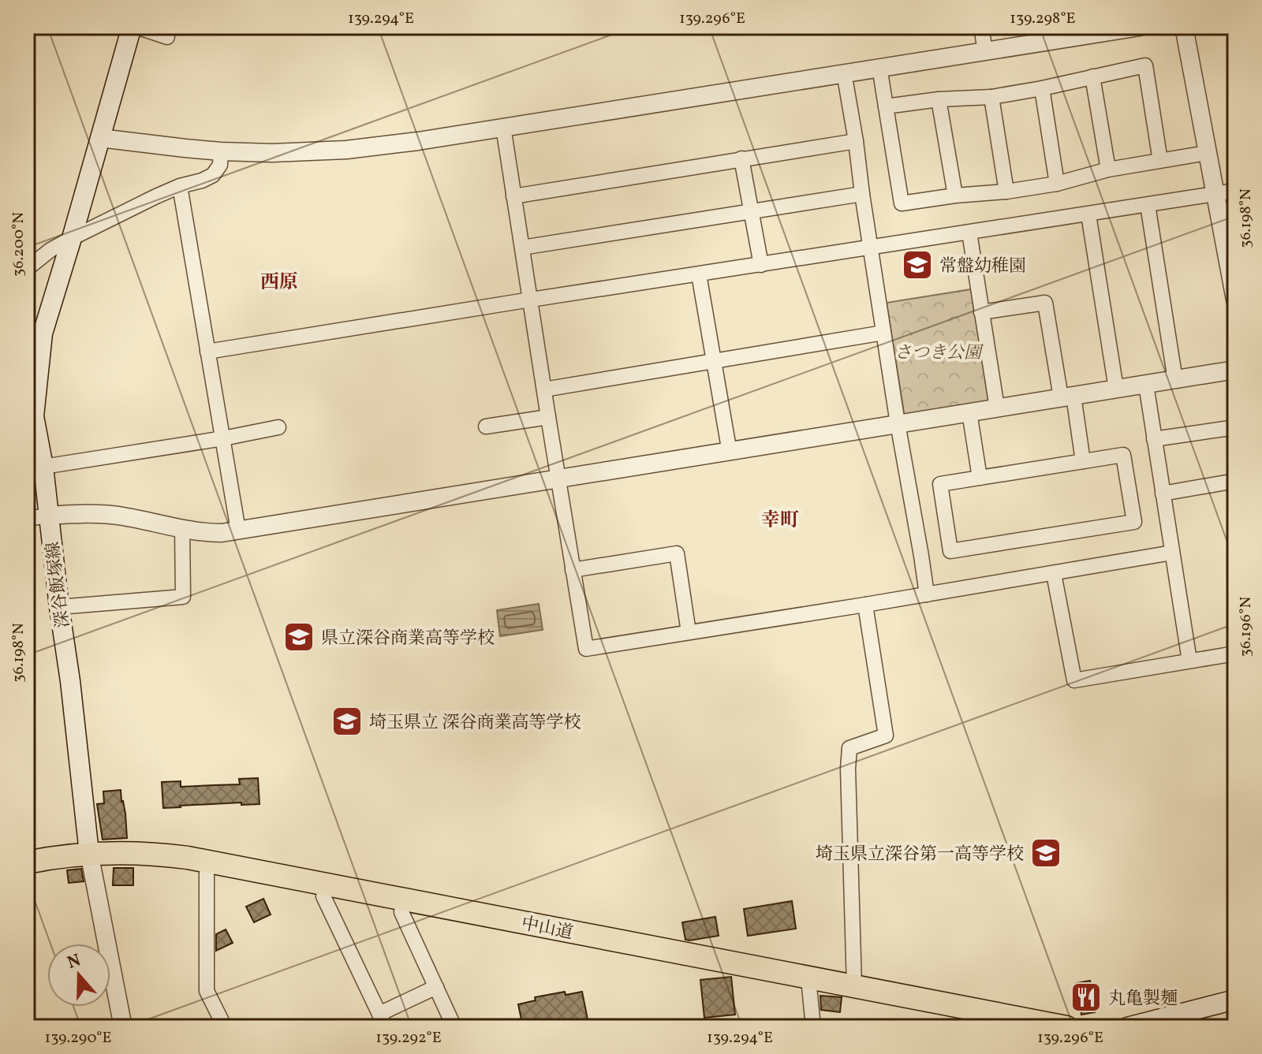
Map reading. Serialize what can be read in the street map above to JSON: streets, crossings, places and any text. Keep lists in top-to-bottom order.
{
  "streets": {
    "highway": ["中山道"],
    "main road": ["深谷飯塚線"]
  },
  "crossings": [
    ["深谷飯塚線", "中山道"]
  ],
  "districts": ["西原", "幸町"],
  "parks": ["さつき公園"],
  "places": {
    "school or university": [
      "常盤幼稚園",
      "県立深谷商業高等学校",
      "埼玉県立 深谷商業高等学校",
      "埼玉県立深谷第一高等学校"
    ],
    "restaurant": ["丸亀製麺"]
  },
  "north": "top",
  "coordinates": [
    "139.294°E",
    "139.296°E",
    "139.298°E",
    "36.198°N",
    "36.200°N",
    "36.196°N",
    "139.290°E",
    "139.292°E"
  ]
}
